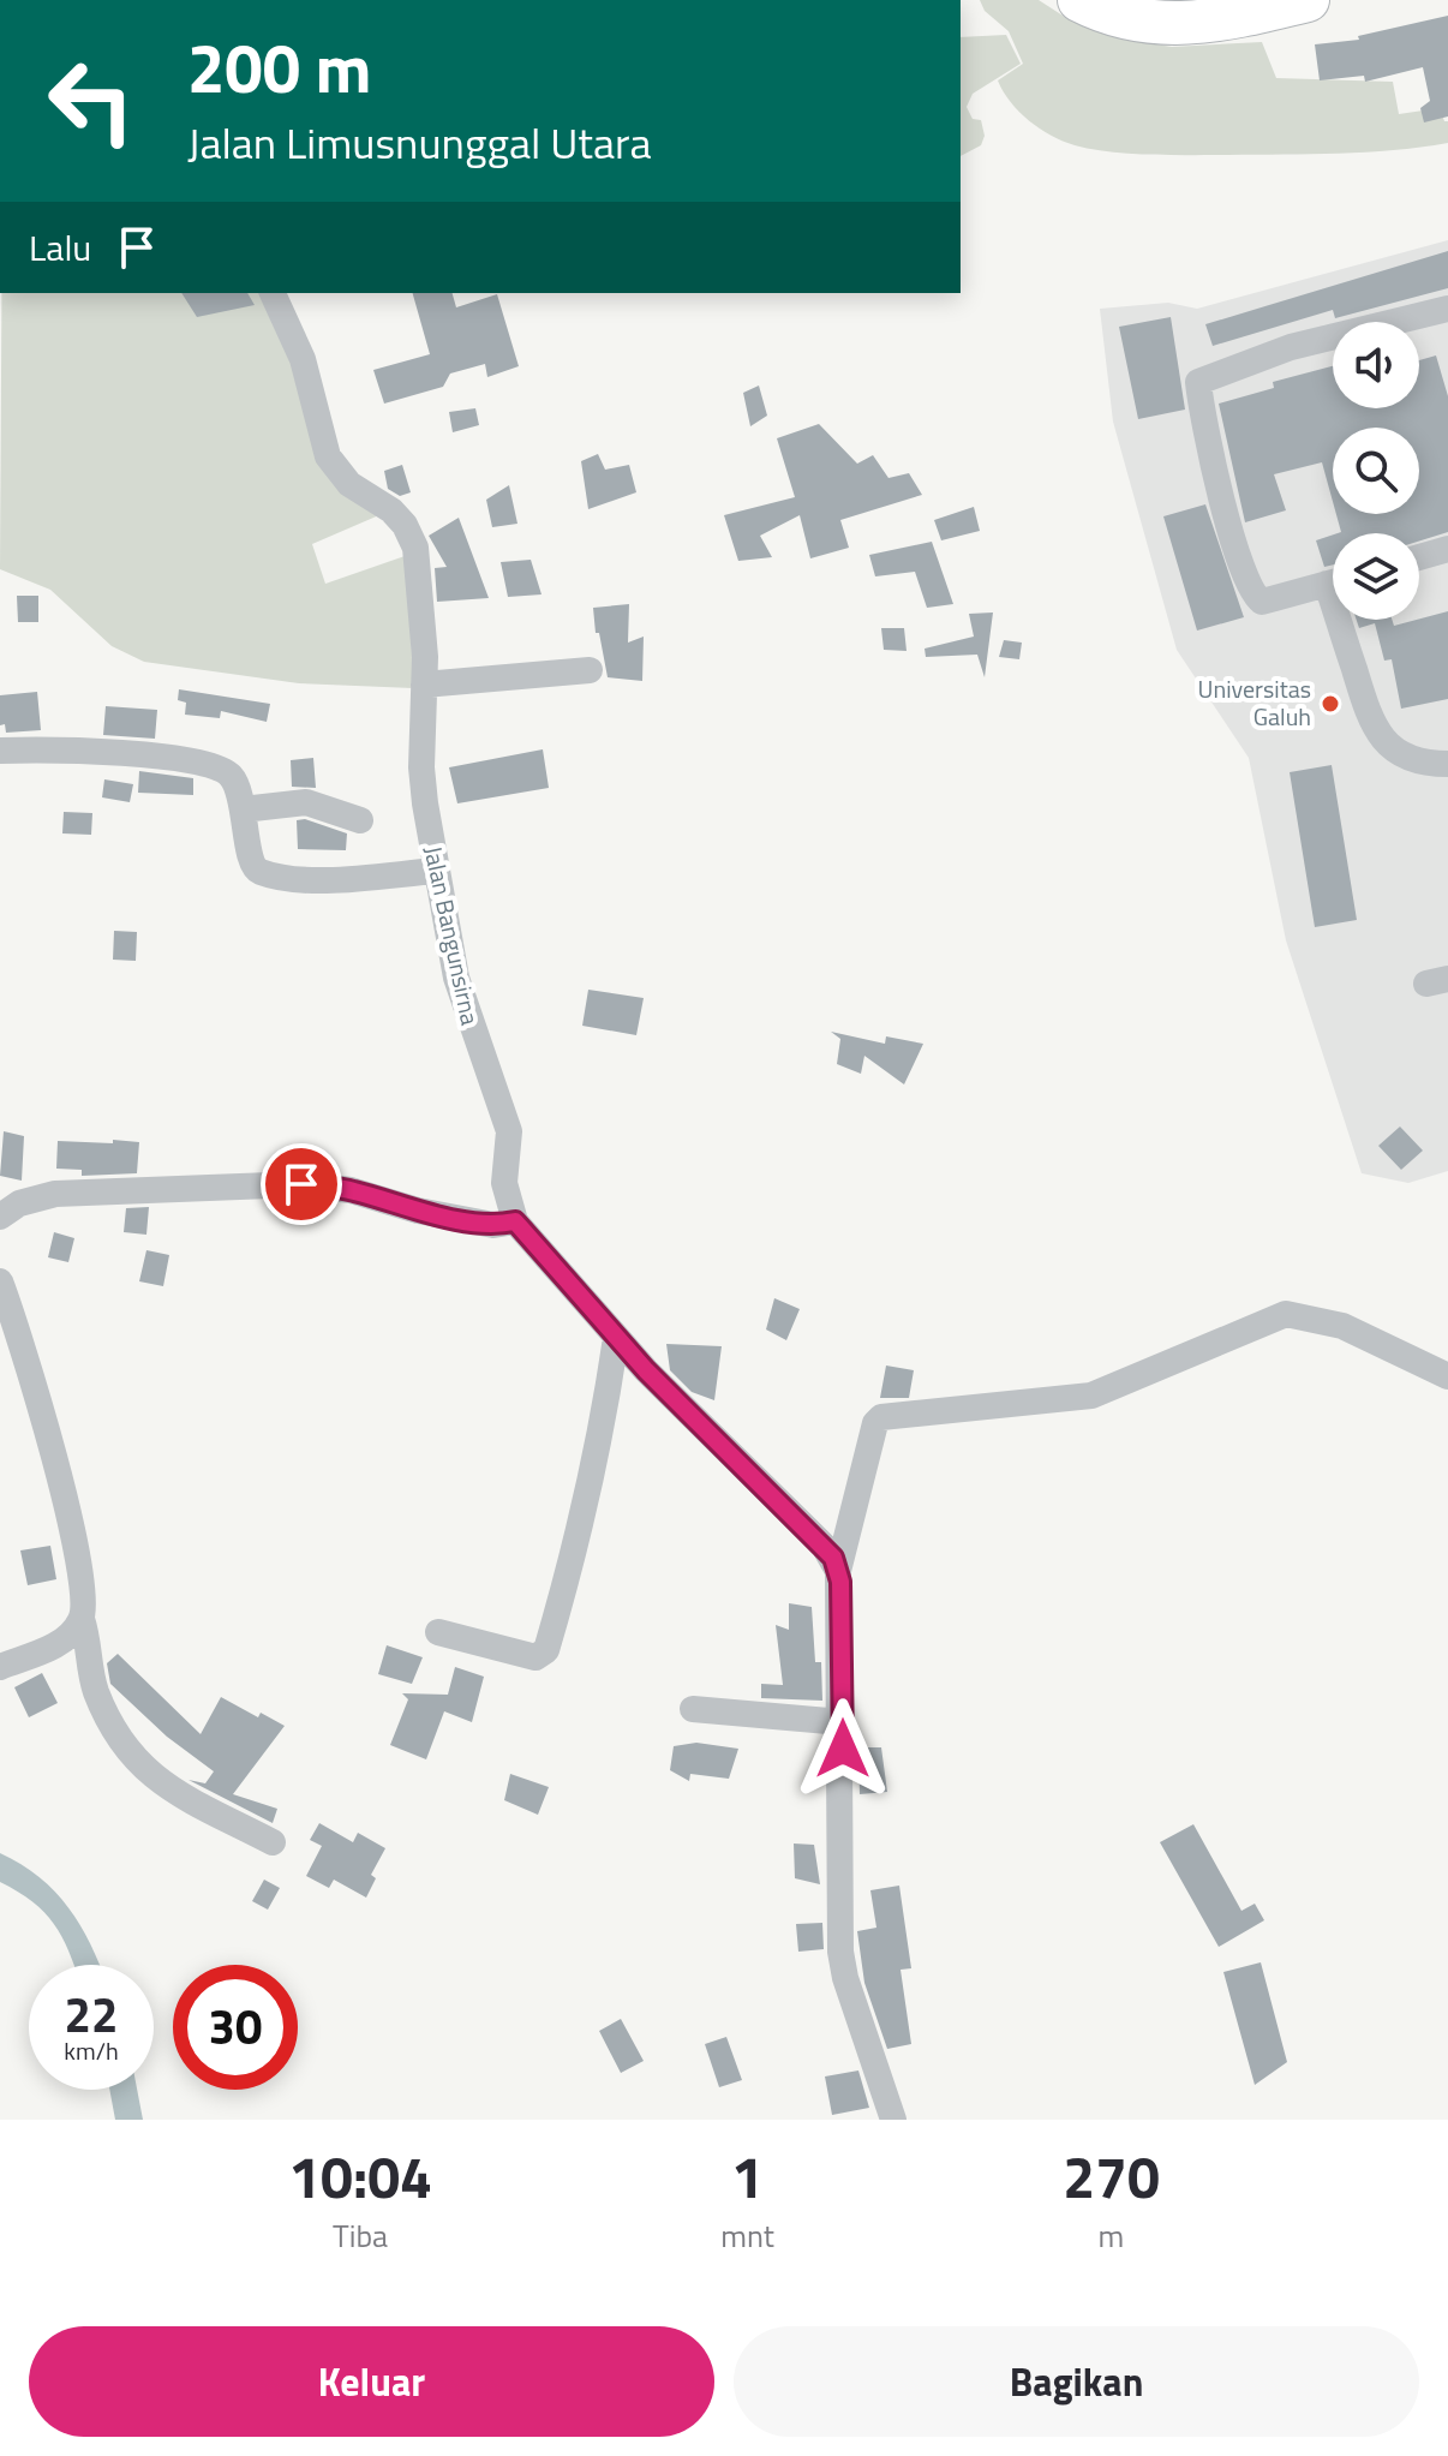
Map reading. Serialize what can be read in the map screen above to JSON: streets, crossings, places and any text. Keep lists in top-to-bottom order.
{
  "streets": {
    "street": ["Jalan Bangunsirna"]
  },
  "places": ["Universitas Galuh"],
  "page": {
    "turn": ["200 m", "Jalan Limusnunggal Utara"],
    "then": "Lalu",
    "speed": "22 km/h",
    "limit": "30",
    "eta": [
      "10:04",
      "Tiba",
      "1",
      "mnt",
      "270",
      "m"
    ],
    "buttons": ["Keluar", "Bagikan"]
  }
}
